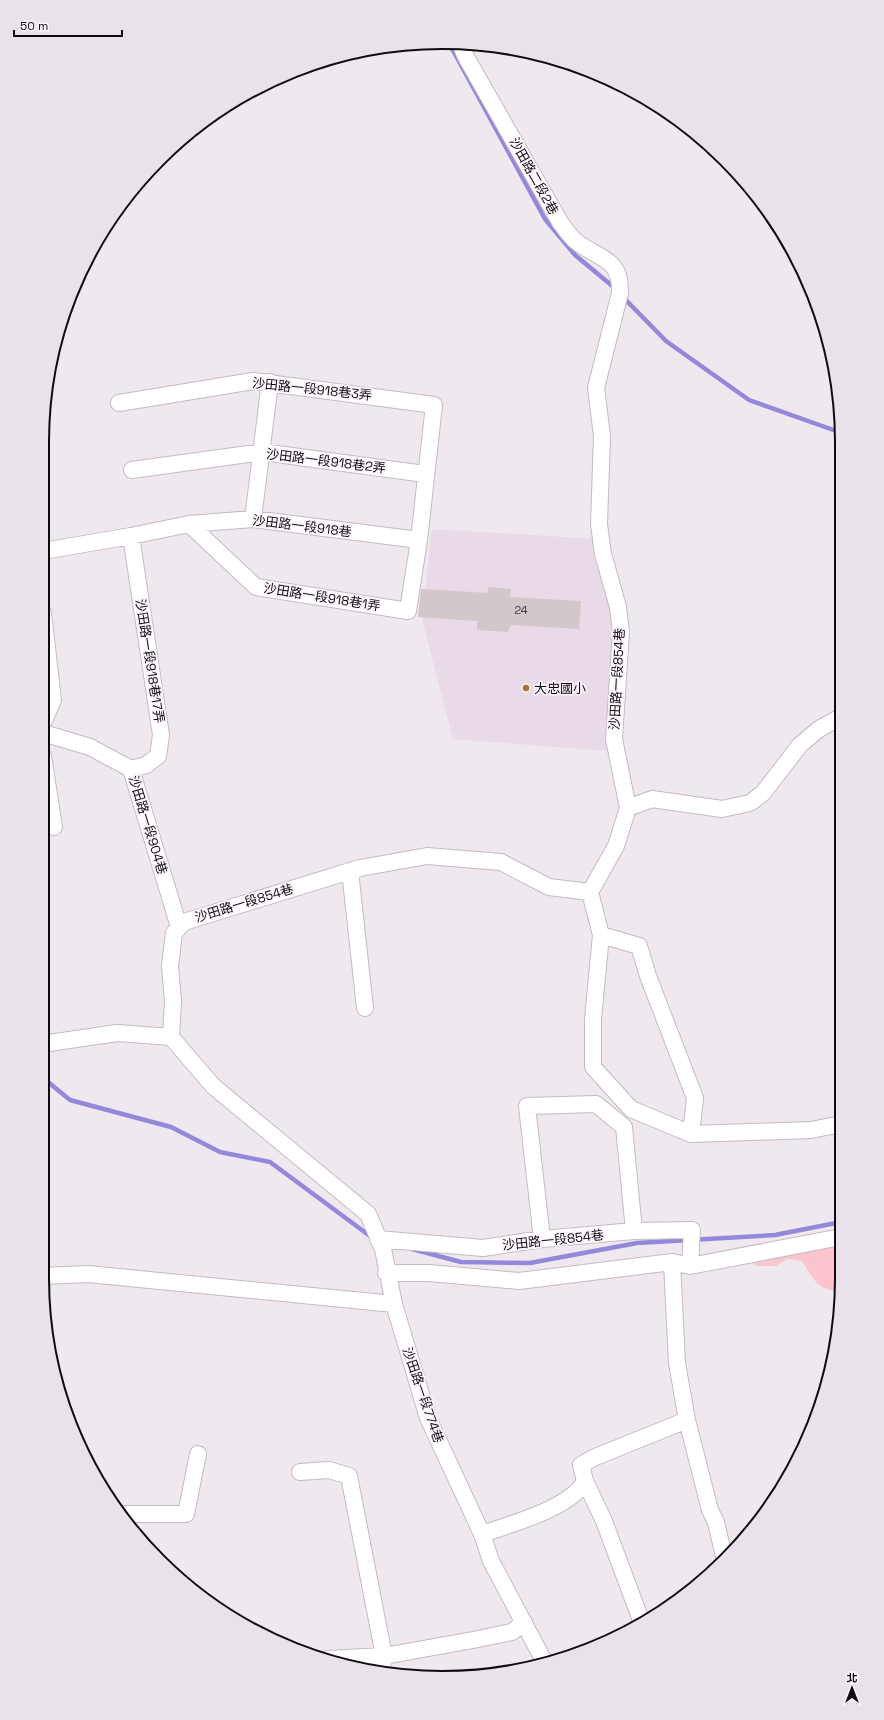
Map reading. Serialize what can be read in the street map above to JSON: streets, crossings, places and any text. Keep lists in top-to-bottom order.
{
  "streets": {
    "street": [
      "沙田路二段2巷",
      "沙田路一段918巷3弄",
      "沙田路一段918巷2弄",
      "沙田路一段918巷",
      "沙田路一段918巷1弄",
      "沙田路一段918巷17弄",
      "沙田路一段854巷",
      "沙田路一段904巷",
      "沙田路一段774巷"
    ]
  },
  "crossings": [
    ["沙田路二段2巷", "沙田路一段854巷"],
    ["沙田路一段918巷3弄", "沙田路一段918巷2弄"],
    ["沙田路一段918巷", "沙田路一段918巷1弄"],
    ["沙田路一段918巷", "沙田路一段918巷17弄"],
    ["沙田路一段918巷17弄", "沙田路一段904巷"],
    ["沙田路一段854巷", "沙田路一段904巷"]
  ],
  "places": ["大忠國小"],
  "house_numbers": ["24"],
  "scale_bar": "50 m",
  "north": "top"
}
